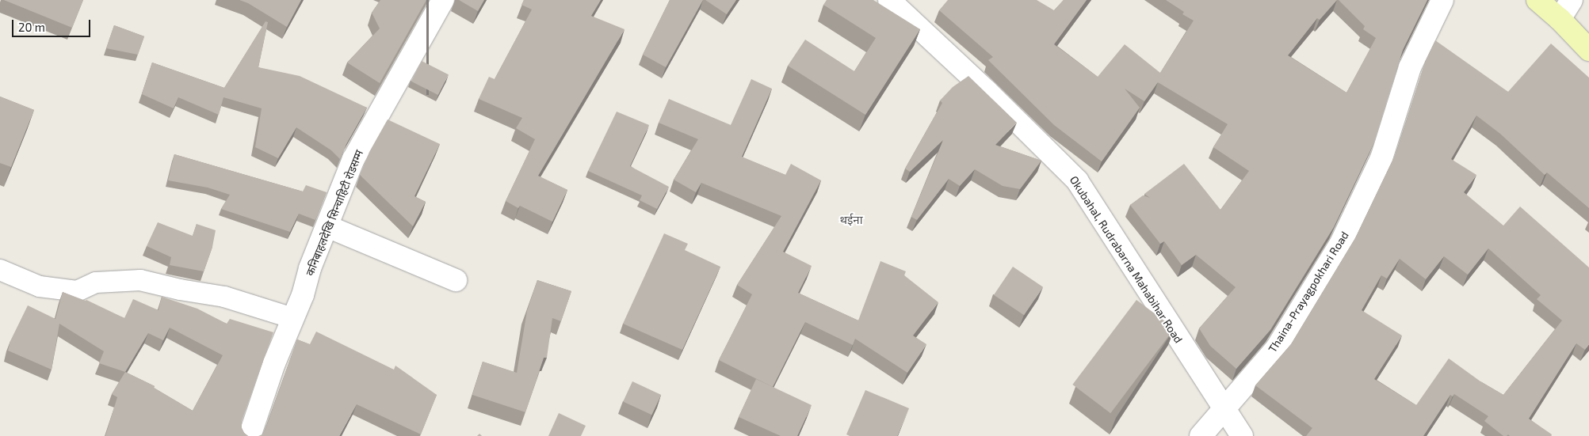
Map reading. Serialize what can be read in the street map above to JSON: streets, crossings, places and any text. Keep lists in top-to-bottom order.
{
  "streets": {
    "street": ["कनिबाहलदेखि सिन्चाहिटी रोडसम्म", "Okubahal, Rudrabarna Mahabihar Road", "Thaina-Prayagpokhari Road"]
  },
  "crossings": [
    ["Okubahal, Rudrabarna Mahabihar Road", "Thaina-Prayagpokhari Road"]
  ],
  "districts": ["थईना"],
  "scale_bar": "20 m"
}
